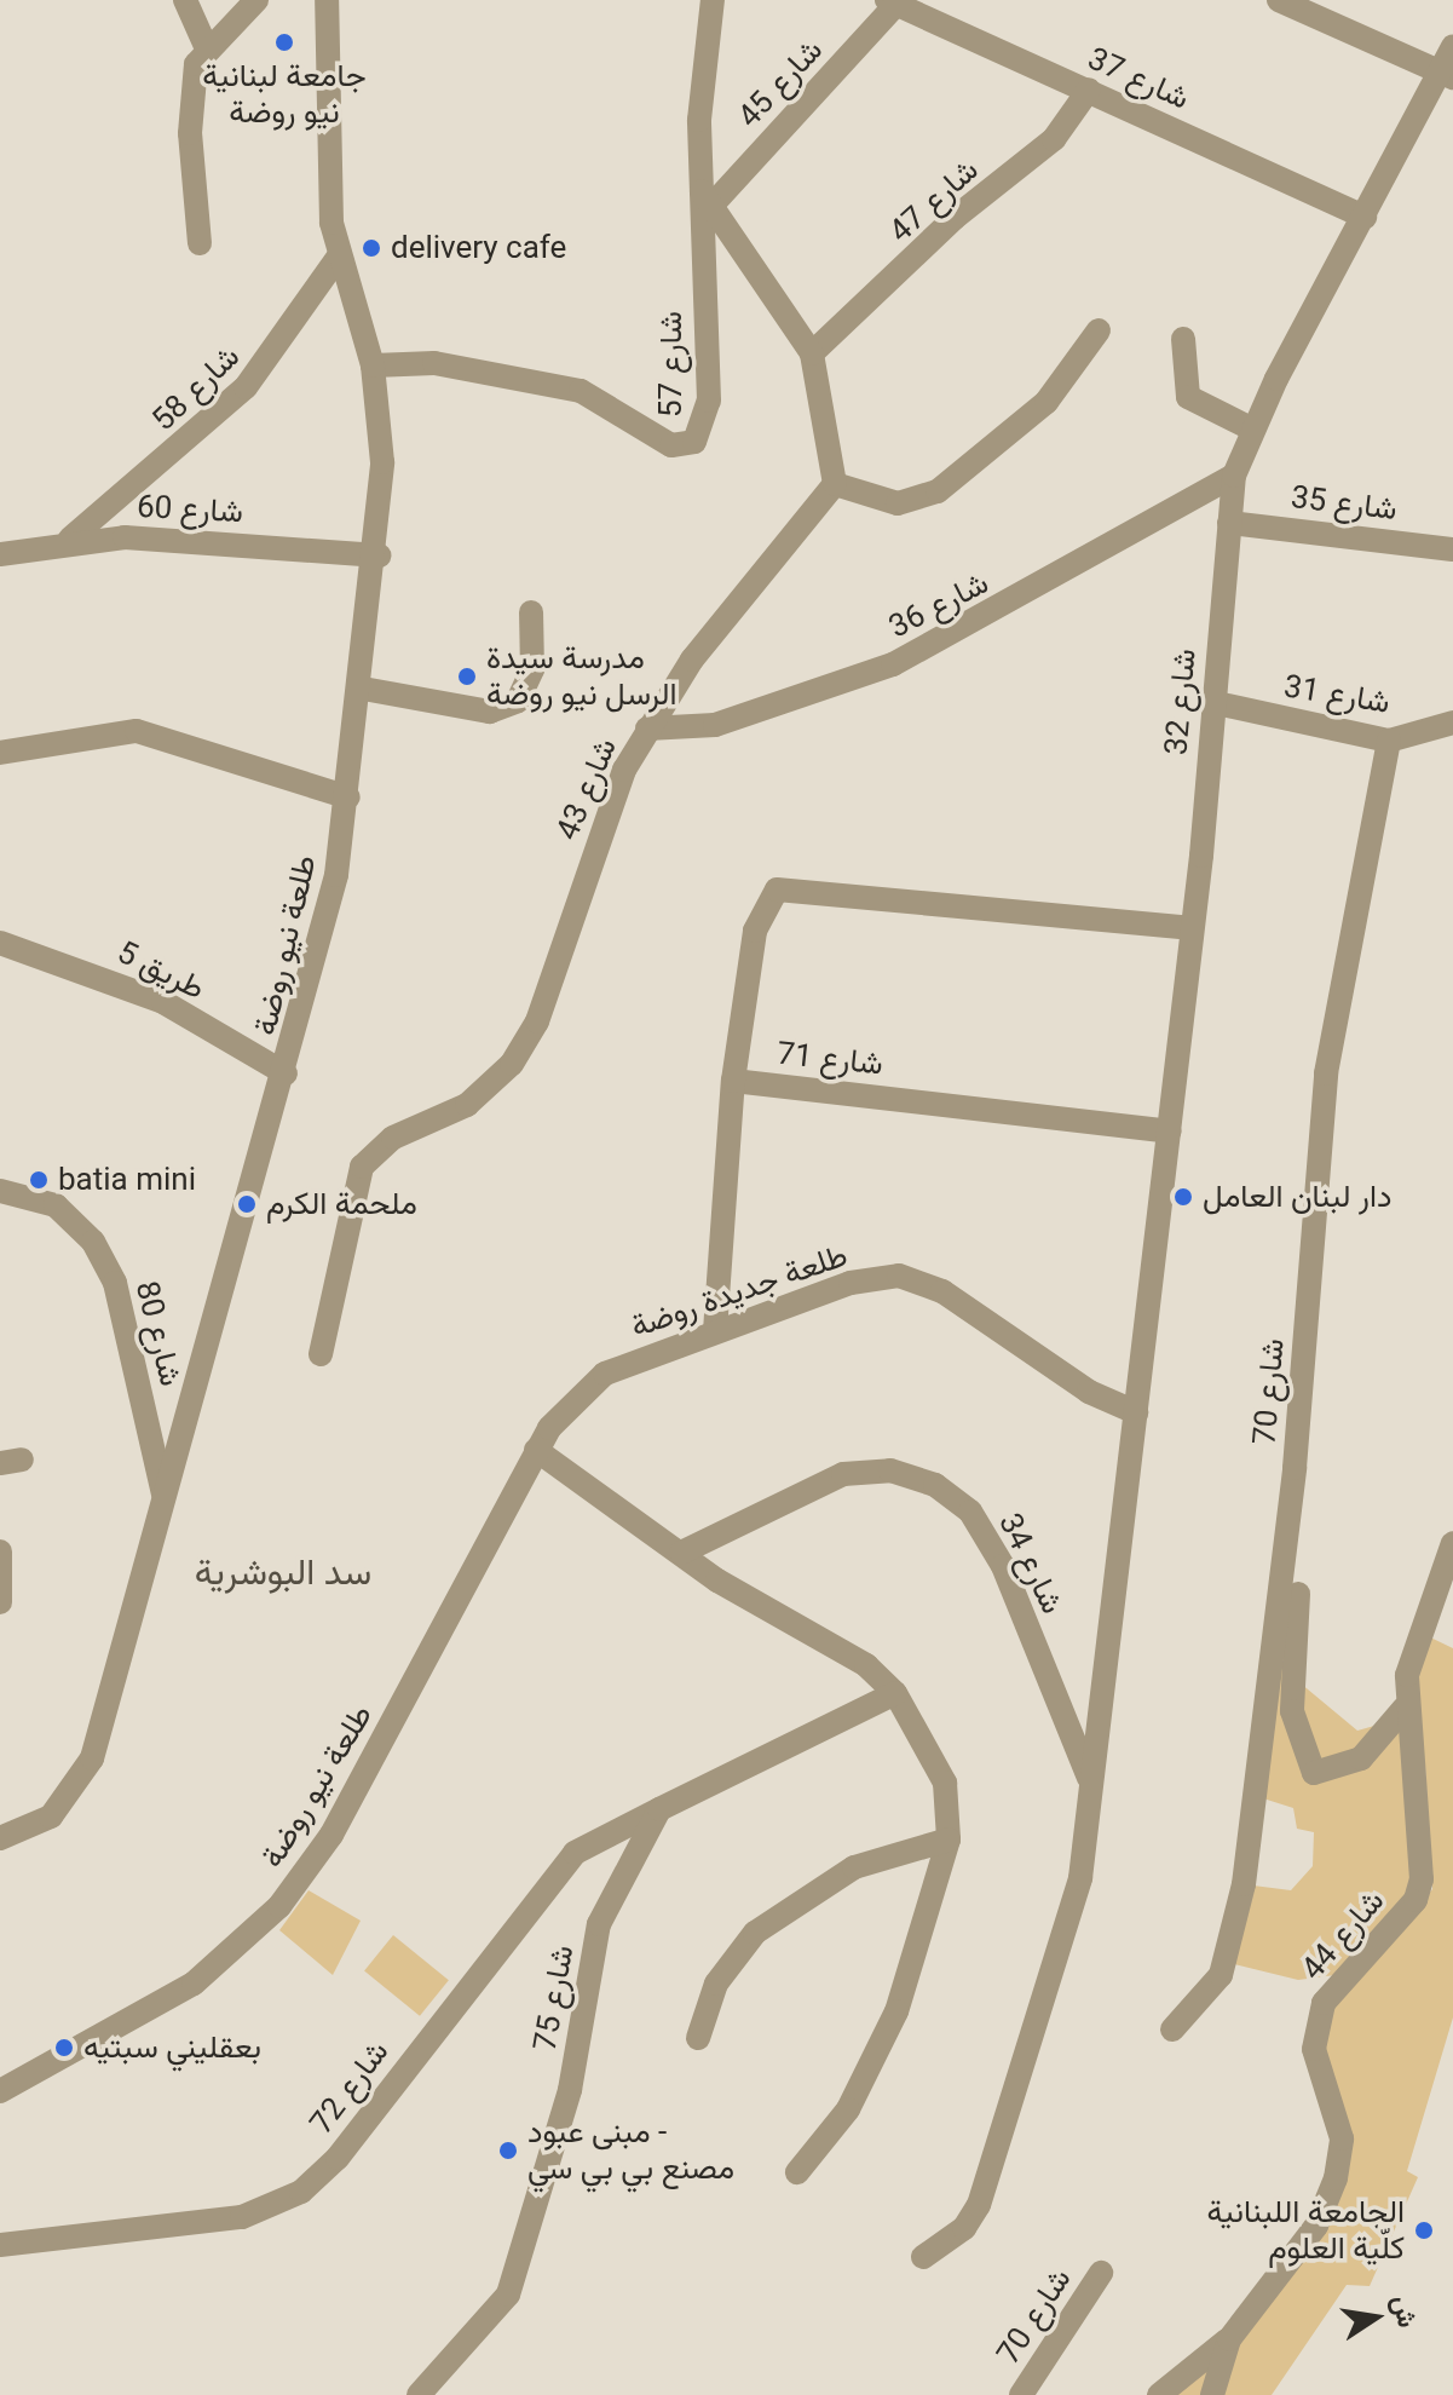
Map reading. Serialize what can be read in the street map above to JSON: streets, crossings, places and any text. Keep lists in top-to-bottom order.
{
  "streets": {
    "street": [
      "شارع 37",
      "شارع 45",
      "شارع 47",
      "شارع 57",
      "شارع 58",
      "شارع 35",
      "شارع 60",
      "شارع 36",
      "شارع 31",
      "شارع 32",
      "شارع 43",
      "طلعة نيو روضة",
      "طريق 5",
      "شارع 71",
      "طلعة جديدة روضة",
      "شارع 80",
      "شارع 70",
      "شارع 34",
      "شارع 44",
      "شارع 75",
      "شارع 72"
    ]
  },
  "crossings": [
    ["شارع 37", "شارع 45"],
    ["شارع 37", "شارع 47"],
    ["شارع 37", "شارع 32"],
    ["شارع 45", "شارع 57"],
    ["شارع 57", "طلعة نيو روضة"],
    ["شارع 58", "شارع 60"],
    ["شارع 58", "طلعة نيو روضة"],
    ["شارع 35", "شارع 32"],
    ["شارع 60", "طلعة نيو روضة"],
    ["شارع 36", "شارع 32"],
    ["شارع 36", "شارع 43"],
    ["شارع 31", "شارع 32"],
    ["شارع 31", "شارع 70"],
    ["شارع 32", "شارع 71"],
    ["شارع 32", "طلعة جديدة روضة"],
    ["شارع 32", "شارع 34"],
    ["طلعة نيو روضة", "طريق 5"],
    ["طلعة نيو روضة", "طلعة جديدة روضة"],
    ["طلعة نيو روضة", "شارع 80"],
    ["شارع 71", "طلعة جديدة روضة"],
    ["طلعة جديدة روضة", "شارع 34"],
    ["شارع 75", "شارع 72"]
  ],
  "districts": ["سد البوشرية"],
  "places": [
    "جامعة لبنانية نيو روضة",
    "delivery cafe",
    "مدرسة سيدة الرسل نيو روضة",
    "batia mini",
    "دار لبنان العامل",
    "ملحمة الكرم",
    "بعقليني سبتيه",
    "مبنى عبود - مصنع بي بي سي",
    "الجامعة اللبنانية كلّية العلوم"
  ],
  "north": "right"
}
